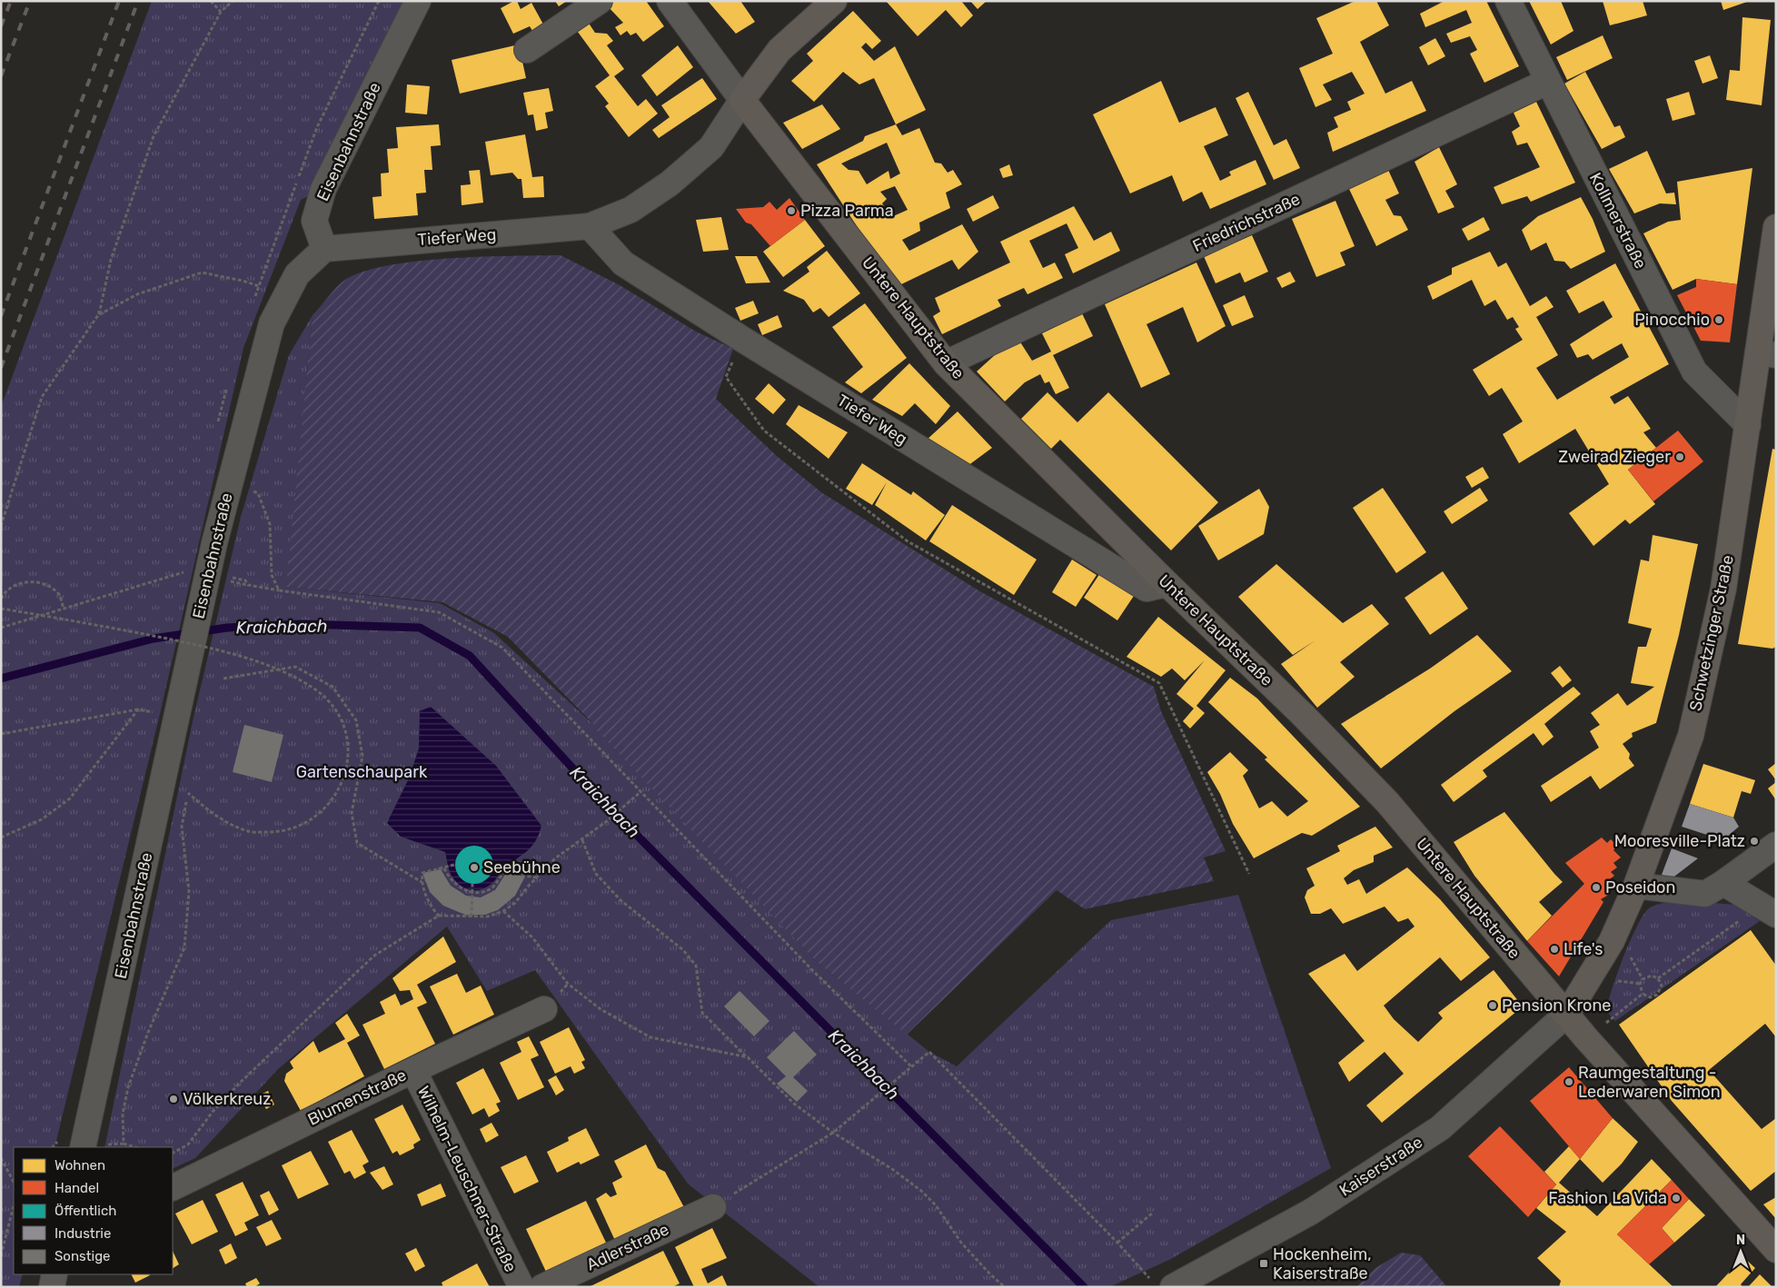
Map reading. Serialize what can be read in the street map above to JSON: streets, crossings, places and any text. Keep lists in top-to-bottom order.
{
  "streets": {
    "main road": ["Untere Hauptstraße", "Schwetzinger Straße"],
    "street": [
      "Eisenbahnstraße",
      "Kollmerstraße",
      "Friedrichstraße",
      "Tiefer Weg",
      "Blumenstraße",
      "Kaiserstraße",
      "Wilhelm-Leuschner-Straße",
      "Adlerstraße"
    ]
  },
  "crossings": [
    ["Eisenbahnstraße", "Tiefer Weg"],
    ["Kollmerstraße", "Friedrichstraße"],
    ["Kollmerstraße", "Schwetzinger Straße"],
    ["Friedrichstraße", "Untere Hauptstraße"],
    ["Tiefer Weg", "Untere Hauptstraße"],
    ["Untere Hauptstraße", "Schwetzinger Straße"],
    ["Untere Hauptstraße", "Kaiserstraße"],
    ["Schwetzinger Straße", "Kaiserstraße"],
    ["Blumenstraße", "Wilhelm-Leuschner-Straße"]
  ],
  "water": ["Kraichbach"],
  "parks": ["Gartenschaupark"],
  "places": {
    "other": [
      "Pizza Parma",
      "Pinocchio",
      "Zweirad Zieger",
      "Mooresville-Platz",
      "Seebühne",
      "Poseidon",
      "Life's",
      "Pension Krone",
      "Raumgestaltung - Lederwaren Simon",
      "Völkerkreuz",
      "Fashion La Vida"
    ],
    "transit": ["Hockenheim, Kaiserstraße"]
  },
  "legend": [
    "Wohnen",
    "Handel",
    "Öffentlich",
    "Industrie",
    "Sonstige"
  ],
  "north": "top"
}
